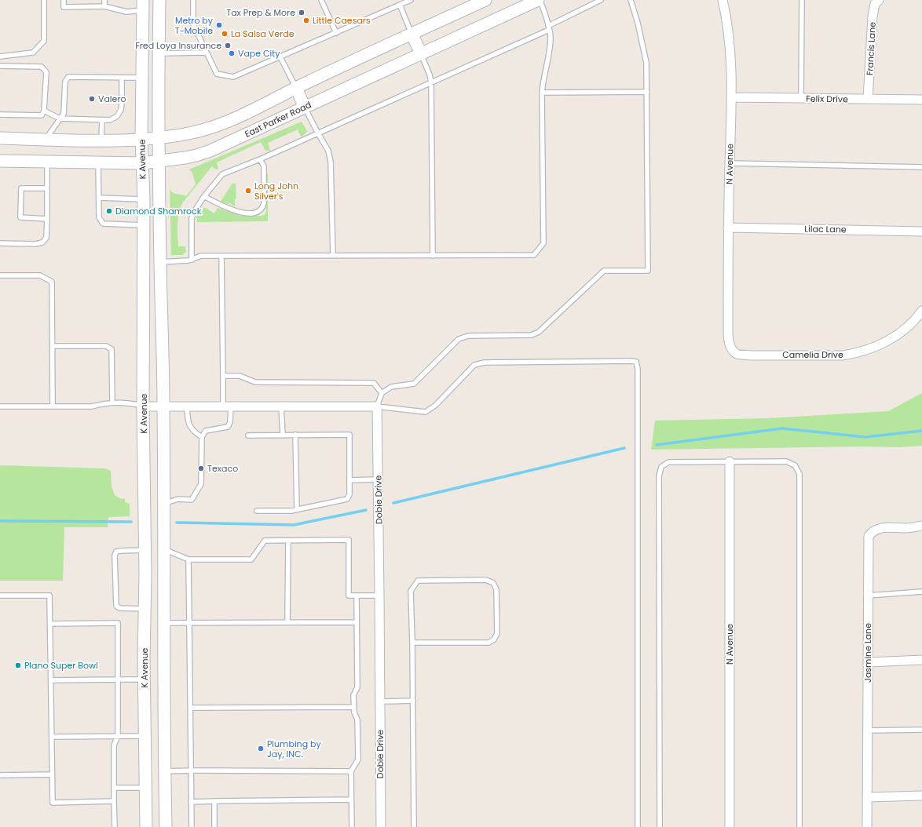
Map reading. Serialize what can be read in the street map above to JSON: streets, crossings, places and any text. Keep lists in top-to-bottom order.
{
  "streets": {
    "main road": ["East Parker Road", "K Avenue"],
    "street": [
      "Francis Lane",
      "Felix Drive",
      "N Avenue",
      "Lilac Lane",
      "Camelia Drive",
      "Dobie Drive",
      "Jasmine Lane"
    ]
  },
  "crossings": [
    ["Francis Lane", "Felix Drive"],
    ["Felix Drive", "N Avenue"],
    ["East Parker Road", "K Avenue"],
    ["N Avenue", "Lilac Lane"],
    ["N Avenue", "Camelia Drive"]
  ],
  "places": [
    "Tax Prep & More",
    "Little Caesars",
    "Metro by T-Mobile",
    "La Salsa Verde",
    "Fred Loya Insurance",
    "Vape City",
    "Valero",
    "Long John Silver's",
    "Diamond Shamrock",
    "Texaco",
    "Plano Super Bowl",
    "Plumbing by Jay, INC."
  ]
}
